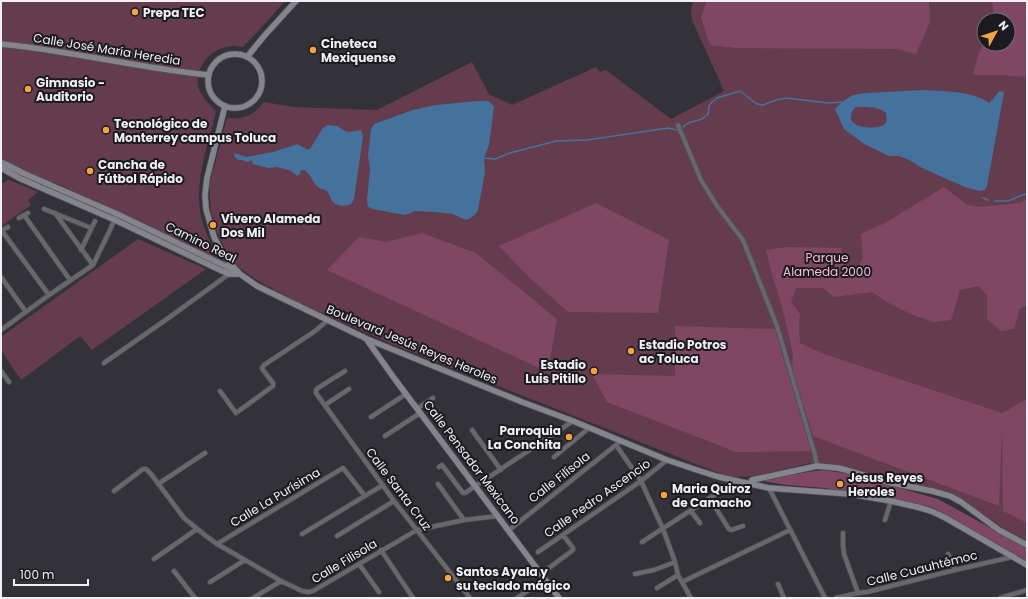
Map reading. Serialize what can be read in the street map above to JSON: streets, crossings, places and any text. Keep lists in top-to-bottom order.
{
  "streets": {
    "main road": [
      "Calle José María Heredia",
      "Camino Real",
      "Boulevard Jesús Reyes Heroles",
      "Calle Pensador Mexicano"
    ],
    "street": [
      "Calle Filísola",
      "Calle Santa Cruz",
      "Calle La Purísima",
      "Calle Pedro Ascencio",
      "Calle Filisola",
      "Calle Cuauhtémoc"
    ]
  },
  "crossings": [
    ["Calle José María Heredia", "Boulevard Jesús Reyes Heroles"],
    ["Camino Real", "Boulevard Jesús Reyes Heroles"],
    ["Boulevard Jesús Reyes Heroles", "Calle Pensador Mexicano"],
    ["Boulevard Jesús Reyes Heroles", "Calle Filísola"],
    ["Boulevard Jesús Reyes Heroles", "Calle Pedro Ascencio"],
    ["Boulevard Jesús Reyes Heroles", "Calle Cuauhtémoc"],
    ["Calle Pensador Mexicano", "Calle Filísola"],
    ["Calle Pensador Mexicano", "Calle Filisola"],
    ["Calle Santa Cruz", "Calle Filisola"],
    ["Calle La Purísima", "Calle Filisola"]
  ],
  "parks": ["Parque Alameda 2000"],
  "places": [
    "Prepa TEC",
    "Cineteca Mexiquense",
    "Gimnasio - Auditorio",
    "Tecnológico de Monterrey campus Toluca",
    "Cancha de Fútbol Rápido",
    "Vivero Alameda Dos Mil",
    "Estadio Potros ac Toluca",
    "Estadio Luis Pitillo",
    "Parroquia La Conchita",
    "Jesus Reyes Heroles",
    "Maria Quiroz de Camacho",
    "Santos Ayala y su teclado mágico"
  ],
  "scale_bar": "100 m",
  "north": "top right"
}
